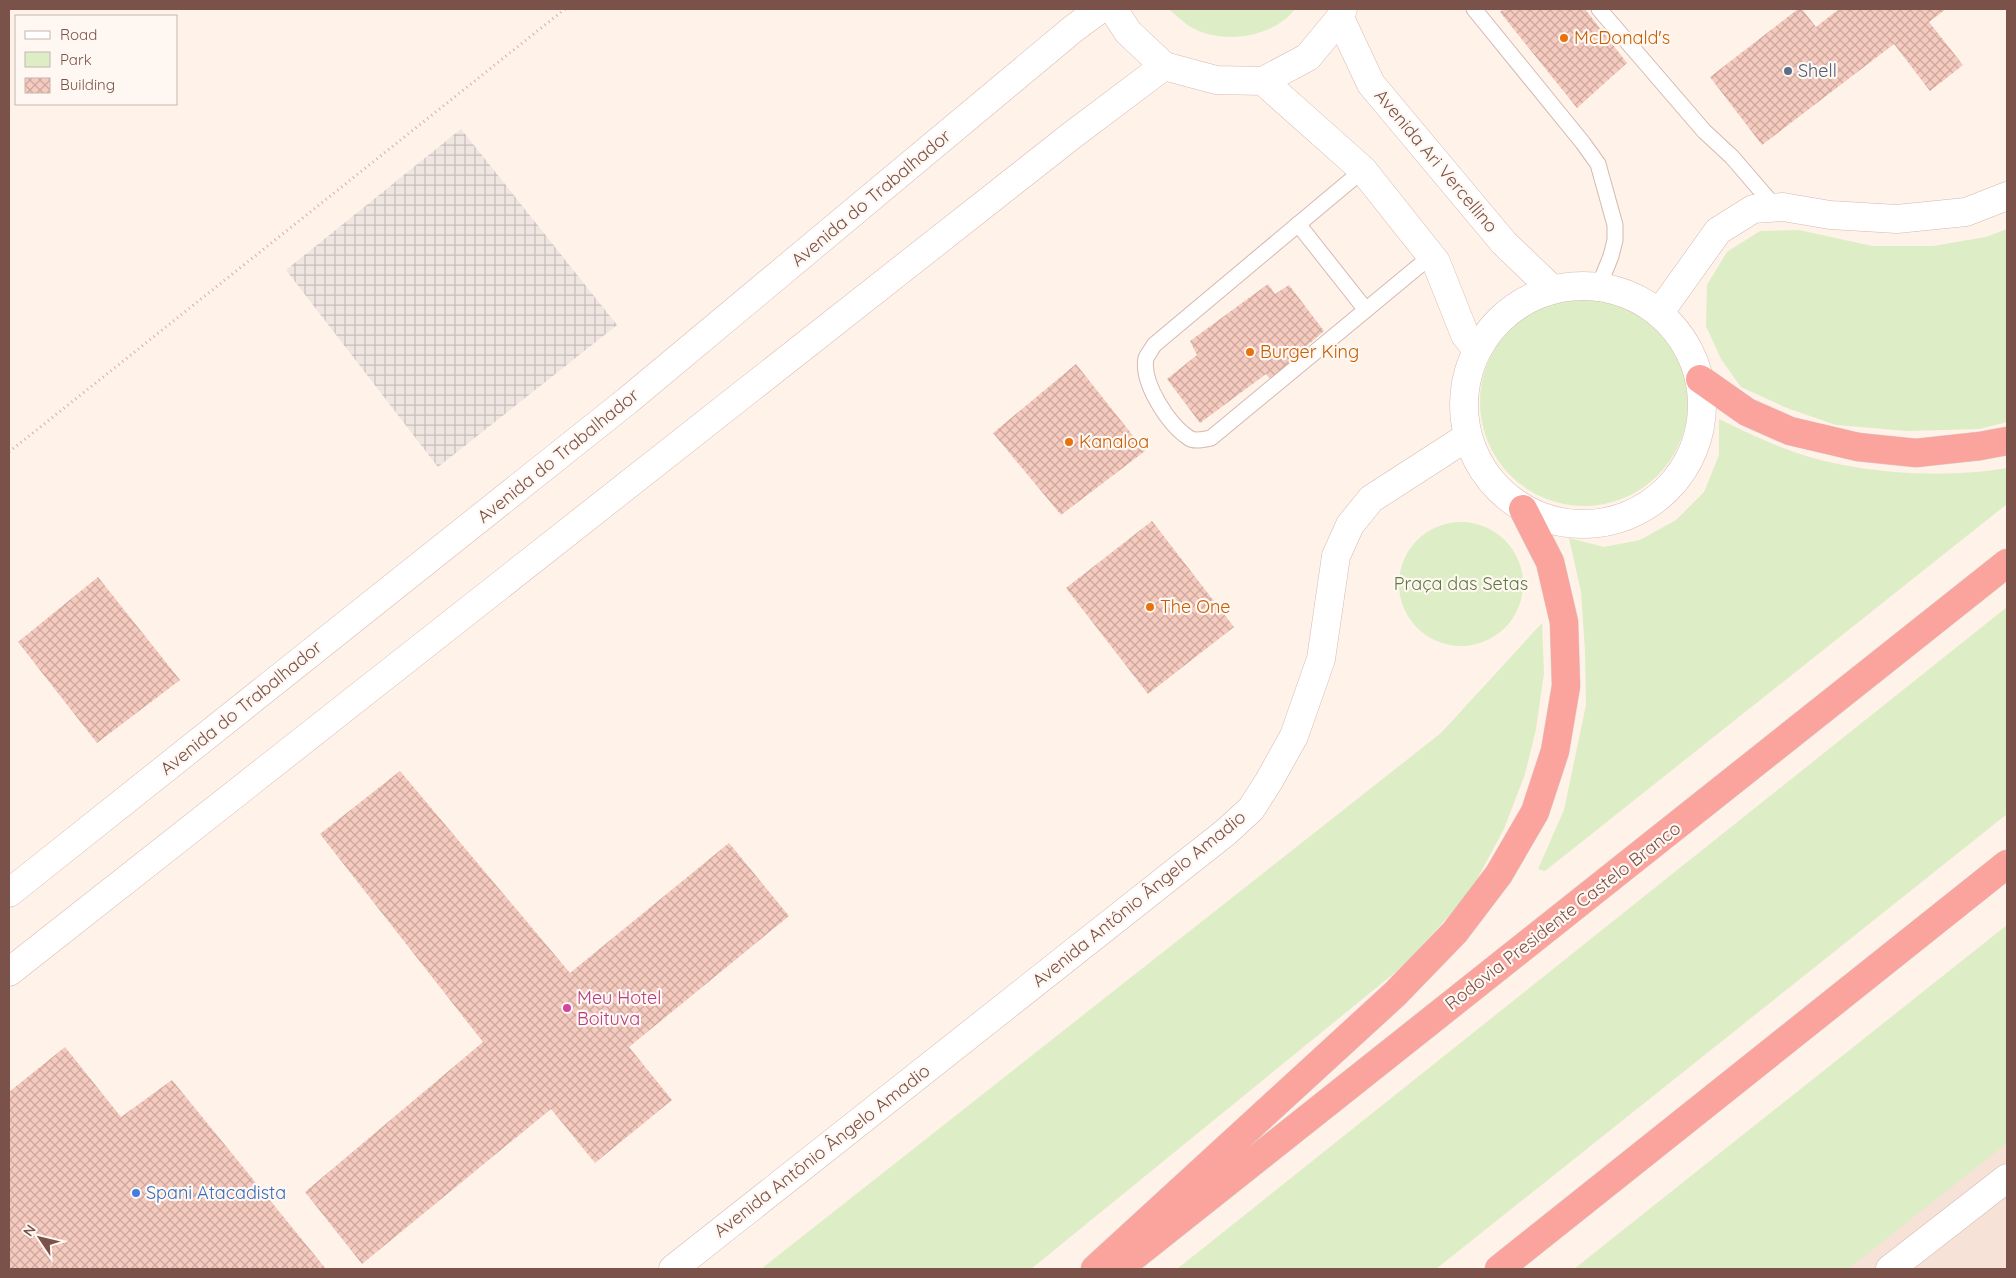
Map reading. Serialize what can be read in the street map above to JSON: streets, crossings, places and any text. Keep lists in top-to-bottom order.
{
  "streets": {
    "highway": ["Rodovia Presidente Castelo Branco"],
    "street": ["Avenida Ari Vercellino", "Avenida do Trabalhador", "Avenida Antônio Ângelo Amadio"]
  },
  "parks": ["Praça das Setas"],
  "places": [
    "McDonald's",
    "Shell",
    "Burger King",
    "Kanaloa",
    "The One",
    "Meu Hotel Boituva",
    "Spani Atacadista"
  ],
  "legend": ["Road", "Park", "Building"],
  "north": "top left"
}
